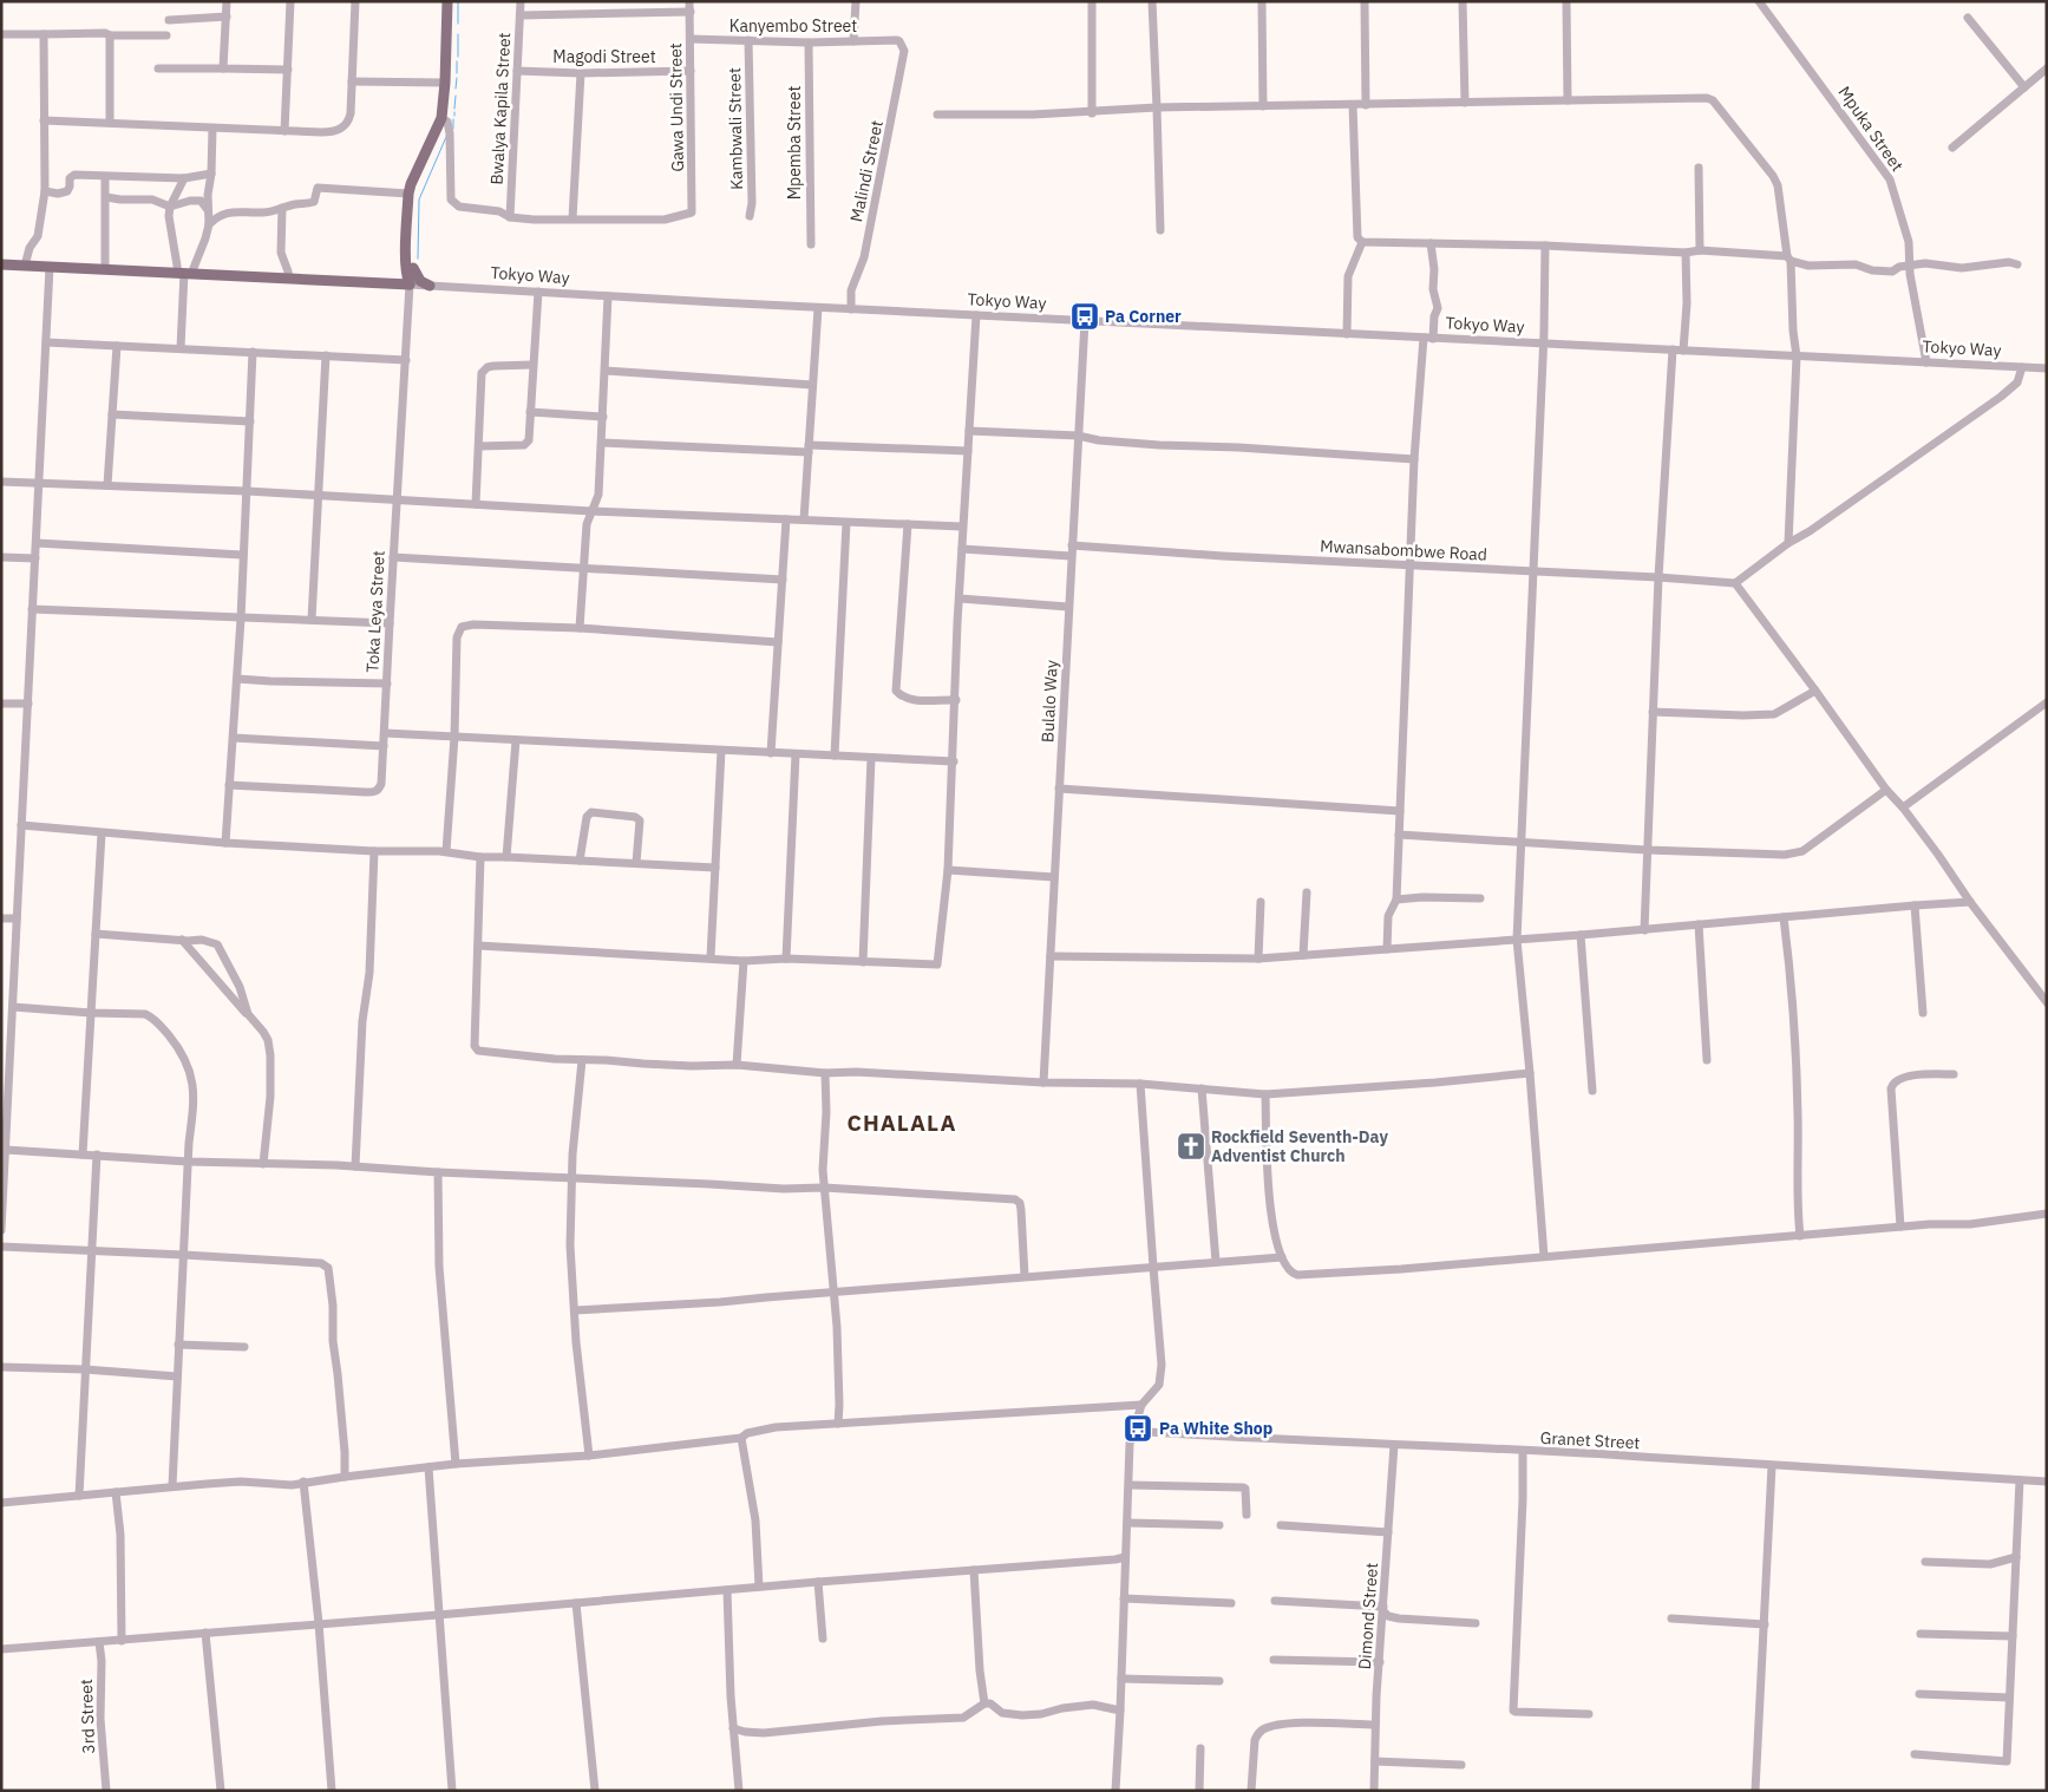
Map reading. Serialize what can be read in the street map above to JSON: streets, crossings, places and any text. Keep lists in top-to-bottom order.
{
  "streets": {
    "main road": ["Tokyo Way"],
    "street": [
      "Kanyembo Street",
      "Magodi Street",
      "Gawa Undi Street",
      "Bwalya Kapila Street",
      "Kambwali Street",
      "Mpuka Street",
      "Mpemba Street",
      "Malindi Street",
      "Mwansabombwe Road",
      "Toka Leya Street",
      "Bulalo Way",
      "Granet Street",
      "Dimond Street",
      "3rd Street"
    ]
  },
  "crossings": [
    ["Kanyembo Street", "Gawa Undi Street"],
    ["Kanyembo Street", "Kambwali Street"],
    ["Kanyembo Street", "Mpemba Street"],
    ["Kanyembo Street", "Malindi Street"],
    ["Magodi Street", "Gawa Undi Street"],
    ["Magodi Street", "Bwalya Kapila Street"],
    ["Mpuka Street", "Tokyo Way"],
    ["Malindi Street", "Tokyo Way"],
    ["Tokyo Way", "Toka Leya Street"],
    ["Tokyo Way", "Bulalo Way"],
    ["Mwansabombwe Road", "Bulalo Way"],
    ["Granet Street", "Dimond Street"]
  ],
  "districts": ["CHALALA"],
  "places": {
    "bus stop": ["Pa Corner", "Pa White Shop"],
    "church": ["Rockfield Seventh-Day Adventist Church"]
  }
}
